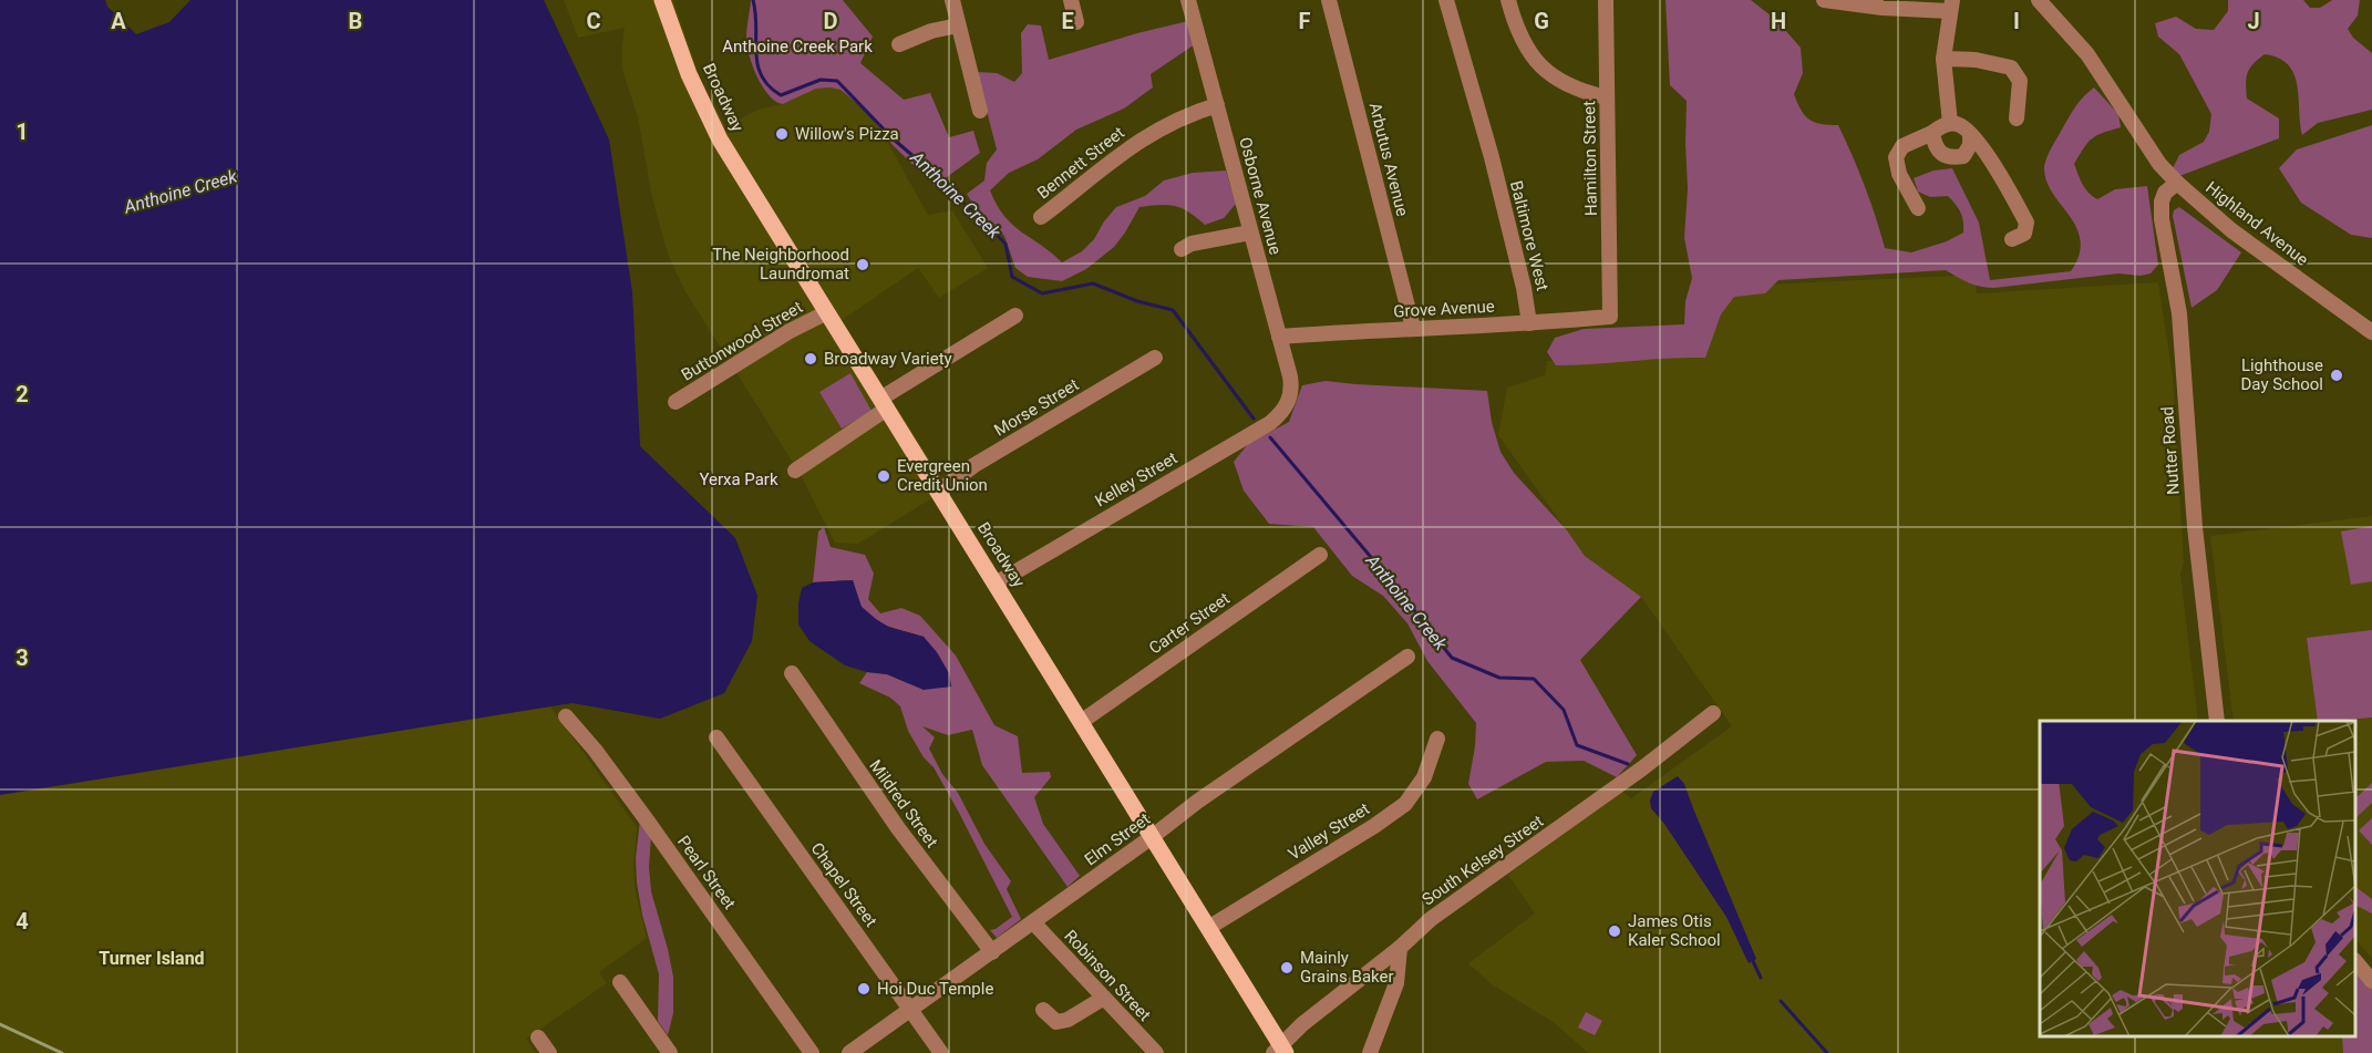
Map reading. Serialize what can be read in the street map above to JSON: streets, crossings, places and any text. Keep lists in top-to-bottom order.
{
  "streets": {
    "main road": ["Broadway"],
    "street": [
      "Hamilton Street",
      "Arbutus Avenue",
      "Bennett Street",
      "Osborne Avenue",
      "Highland Avenue",
      "Baltimore West",
      "Grove Avenue",
      "Buttonwood Street",
      "Morse Street",
      "Nutter Road",
      "Kelley Street",
      "Carter Street",
      "Mildred Street",
      "Valley Street",
      "Elm Street",
      "South Kelsey Street",
      "Pearl Street",
      "Chapel Street",
      "Robinson Street"
    ]
  },
  "crossings": [
    ["Broadway", "Buttonwood Street"],
    ["Broadway", "Morse Street"],
    ["Broadway", "Kelley Street"],
    ["Broadway", "Carter Street"],
    ["Broadway", "Valley Street"],
    ["Broadway", "Elm Street"],
    ["Broadway", "South Kelsey Street"],
    ["Hamilton Street", "Grove Avenue"],
    ["Arbutus Avenue", "Grove Avenue"],
    ["Bennett Street", "Osborne Avenue"],
    ["Osborne Avenue", "Grove Avenue"],
    ["Osborne Avenue", "Kelley Street"],
    ["Highland Avenue", "Nutter Road"],
    ["Baltimore West", "Grove Avenue"],
    ["Mildred Street", "Elm Street"],
    ["Elm Street", "Chapel Street"],
    ["Elm Street", "Robinson Street"]
  ],
  "districts": ["Turner Island"],
  "water": ["Anthoine Creek"],
  "parks": ["Anthoine Creek Park", "Yerxa Park"],
  "places": [
    "Willow's Pizza",
    "The Neighborhood Laundromat",
    "Broadway Variety",
    "Lighthouse Day School",
    "Evergreen Credit Union",
    "James Otis Kaler School",
    "Mainly Grains Baker",
    "Hoi Duc Temple"
  ],
  "grid": {
    "columns": [
      "A",
      "B",
      "C",
      "D",
      "E",
      "F",
      "G",
      "H",
      "I",
      "J"
    ],
    "rows": [
      "1",
      "2",
      "3",
      "4"
    ]
  }
}
